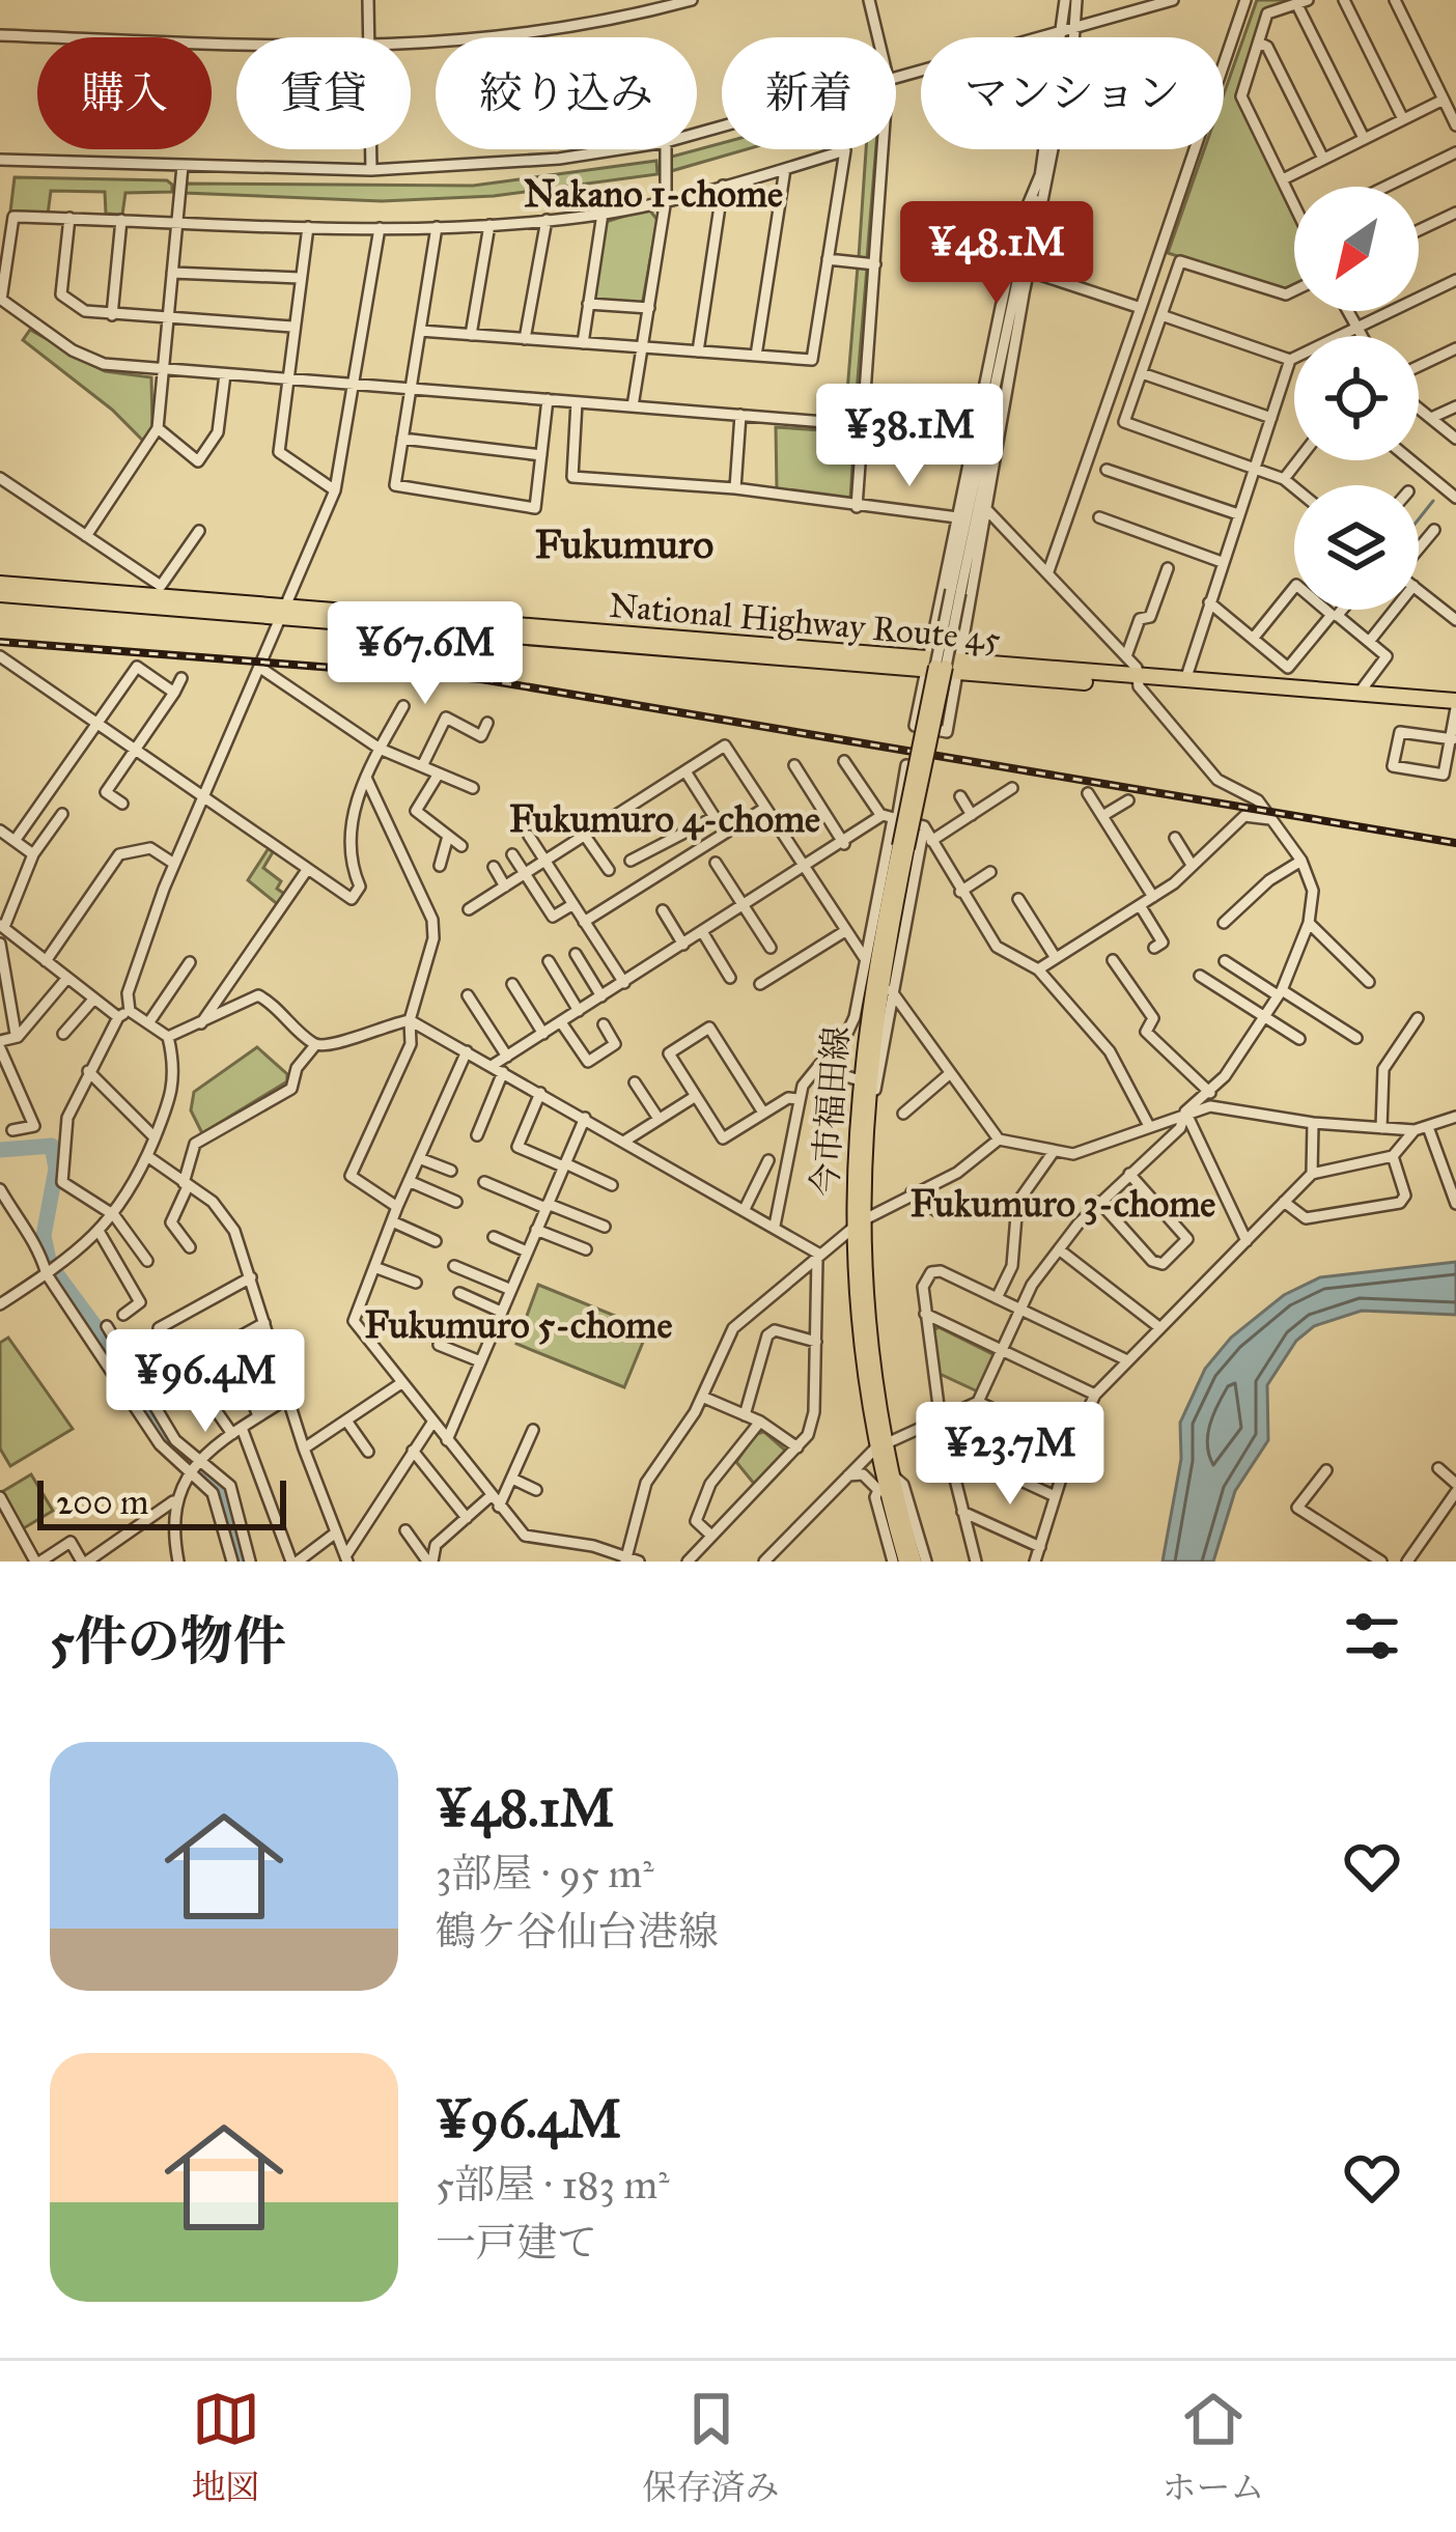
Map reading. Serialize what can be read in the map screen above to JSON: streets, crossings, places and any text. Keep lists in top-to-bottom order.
{
  "streets": {
    "highway": ["National Highway Route 45"],
    "main road": ["今市福田線"]
  },
  "crossings": [
    ["National Highway Route 45", "今市福田線"]
  ],
  "districts": [
    "Nakano 1-chome",
    "Fukumuro",
    "Fukumuro 4-chome",
    "Fukumuro 3-chome",
    "Fukumuro 5-chome"
  ],
  "scale_bar": "200 m",
  "north": "bottom left",
  "page": {
    "chip": [
      "購入",
      "賃貸",
      "絞り込み",
      "新着",
      "マンション"
    ],
    "price": [
      "¥48.1M",
      "¥38.1M",
      "¥67.6M",
      "¥96.4M",
      "¥23.7M"
    ],
    "scale": "200 m",
    "heading": "5件の物件",
    "list": [
      {
        "name": "¥48.1M",
        "note": "3部屋 · 95 m² · 鶴ケ谷仙台港線"
      },
      {
        "name": "¥96.4M",
        "note": "5部屋 · 183 m² · 一戸建て"
      }
    ],
    "tabs": ["地図", "保存済み", "ホーム"]
  }
}
